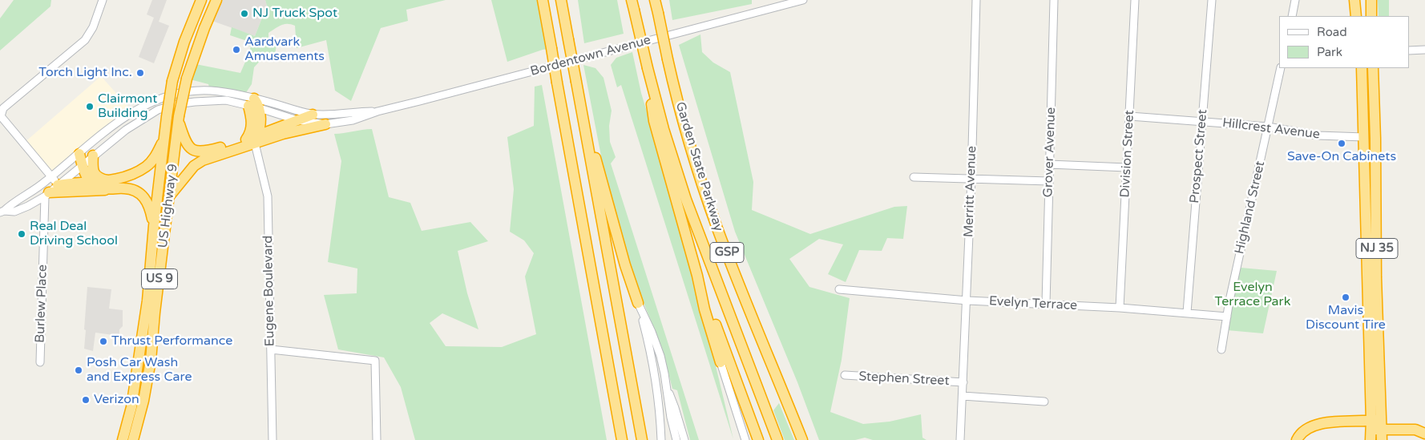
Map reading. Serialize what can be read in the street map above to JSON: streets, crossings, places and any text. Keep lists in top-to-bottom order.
{
  "streets": {
    "highway": [
      "Garden State Parkway",
      "US Highway 9",
      "NJ 35",
      "GSP",
      "US 9"
    ],
    "street": [
      "Bordentown Avenue",
      "Hillcrest Avenue",
      "Grover Avenue",
      "Division Street",
      "Prospect Street",
      "Merritt Avenue",
      "Highland Street",
      "Eugene Boulevard",
      "Burlew Place",
      "Evelyn Terrace",
      "Stephen Street"
    ]
  },
  "crossings": [
    ["Bordentown Avenue", "Burlew Place"],
    ["Hillcrest Avenue", "Division Street"],
    ["Hillcrest Avenue", "Prospect Street"],
    ["Hillcrest Avenue", "Highland Street"],
    ["Hillcrest Avenue", "NJ 35"],
    ["Grover Avenue", "Evelyn Terrace"],
    ["Division Street", "Evelyn Terrace"],
    ["Prospect Street", "Evelyn Terrace"],
    ["Merritt Avenue", "Evelyn Terrace"],
    ["Merritt Avenue", "Stephen Street"],
    ["Highland Street", "Evelyn Terrace"]
  ],
  "parks": ["Evelyn Terrace Park"],
  "places": [
    "NJ Truck Spot",
    "Aardvark Amusements",
    "Torch Light Inc.",
    "Clairmont Building",
    "Save-On Cabinets",
    "Real Deal Driving School",
    "Mavis Discount Tire",
    "Thrust Performance",
    "Posh Car Wash and Express Care",
    "Verizon"
  ],
  "legend": ["Road", "Park"]
}
